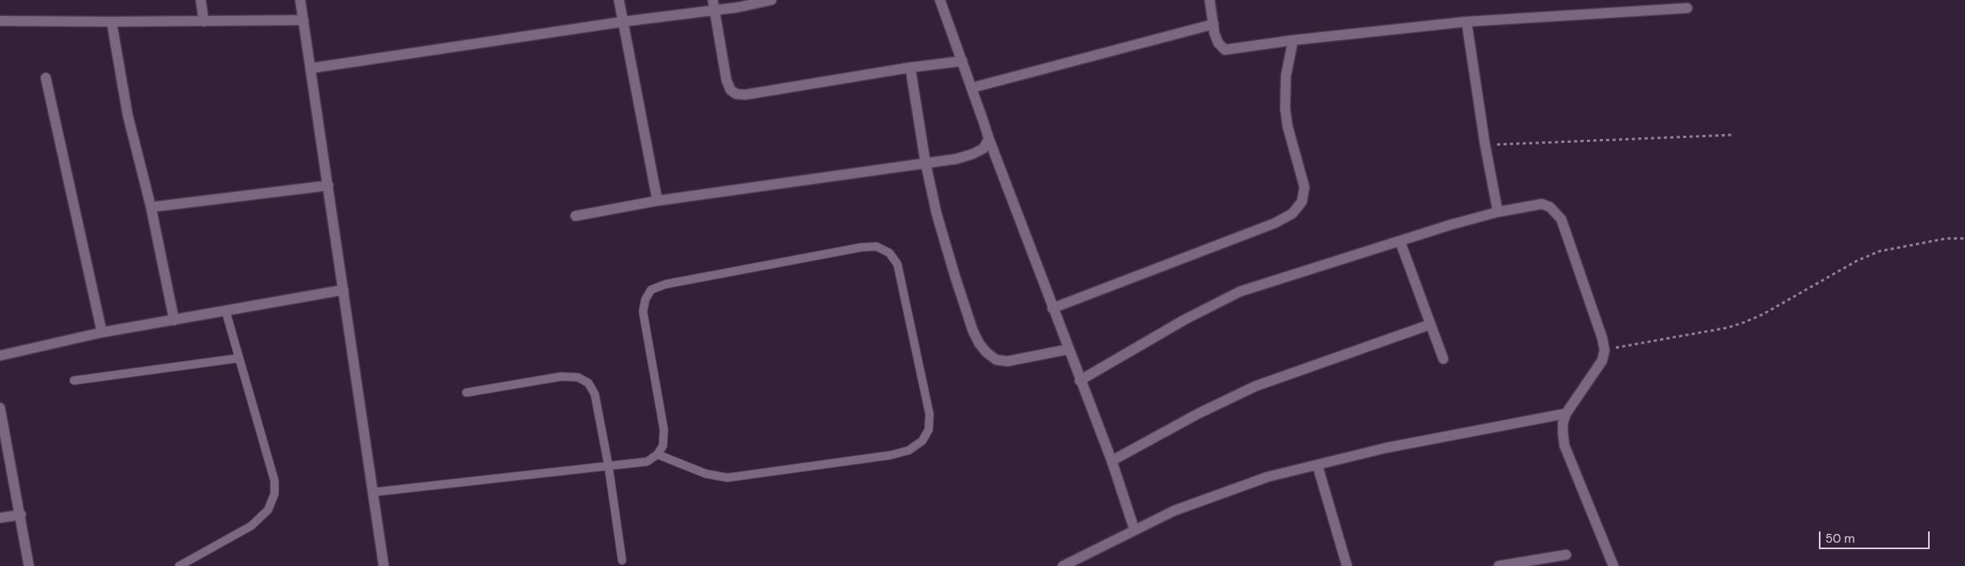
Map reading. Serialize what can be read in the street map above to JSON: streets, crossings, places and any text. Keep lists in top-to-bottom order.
{
  "scale_bar": "50 m"
}
